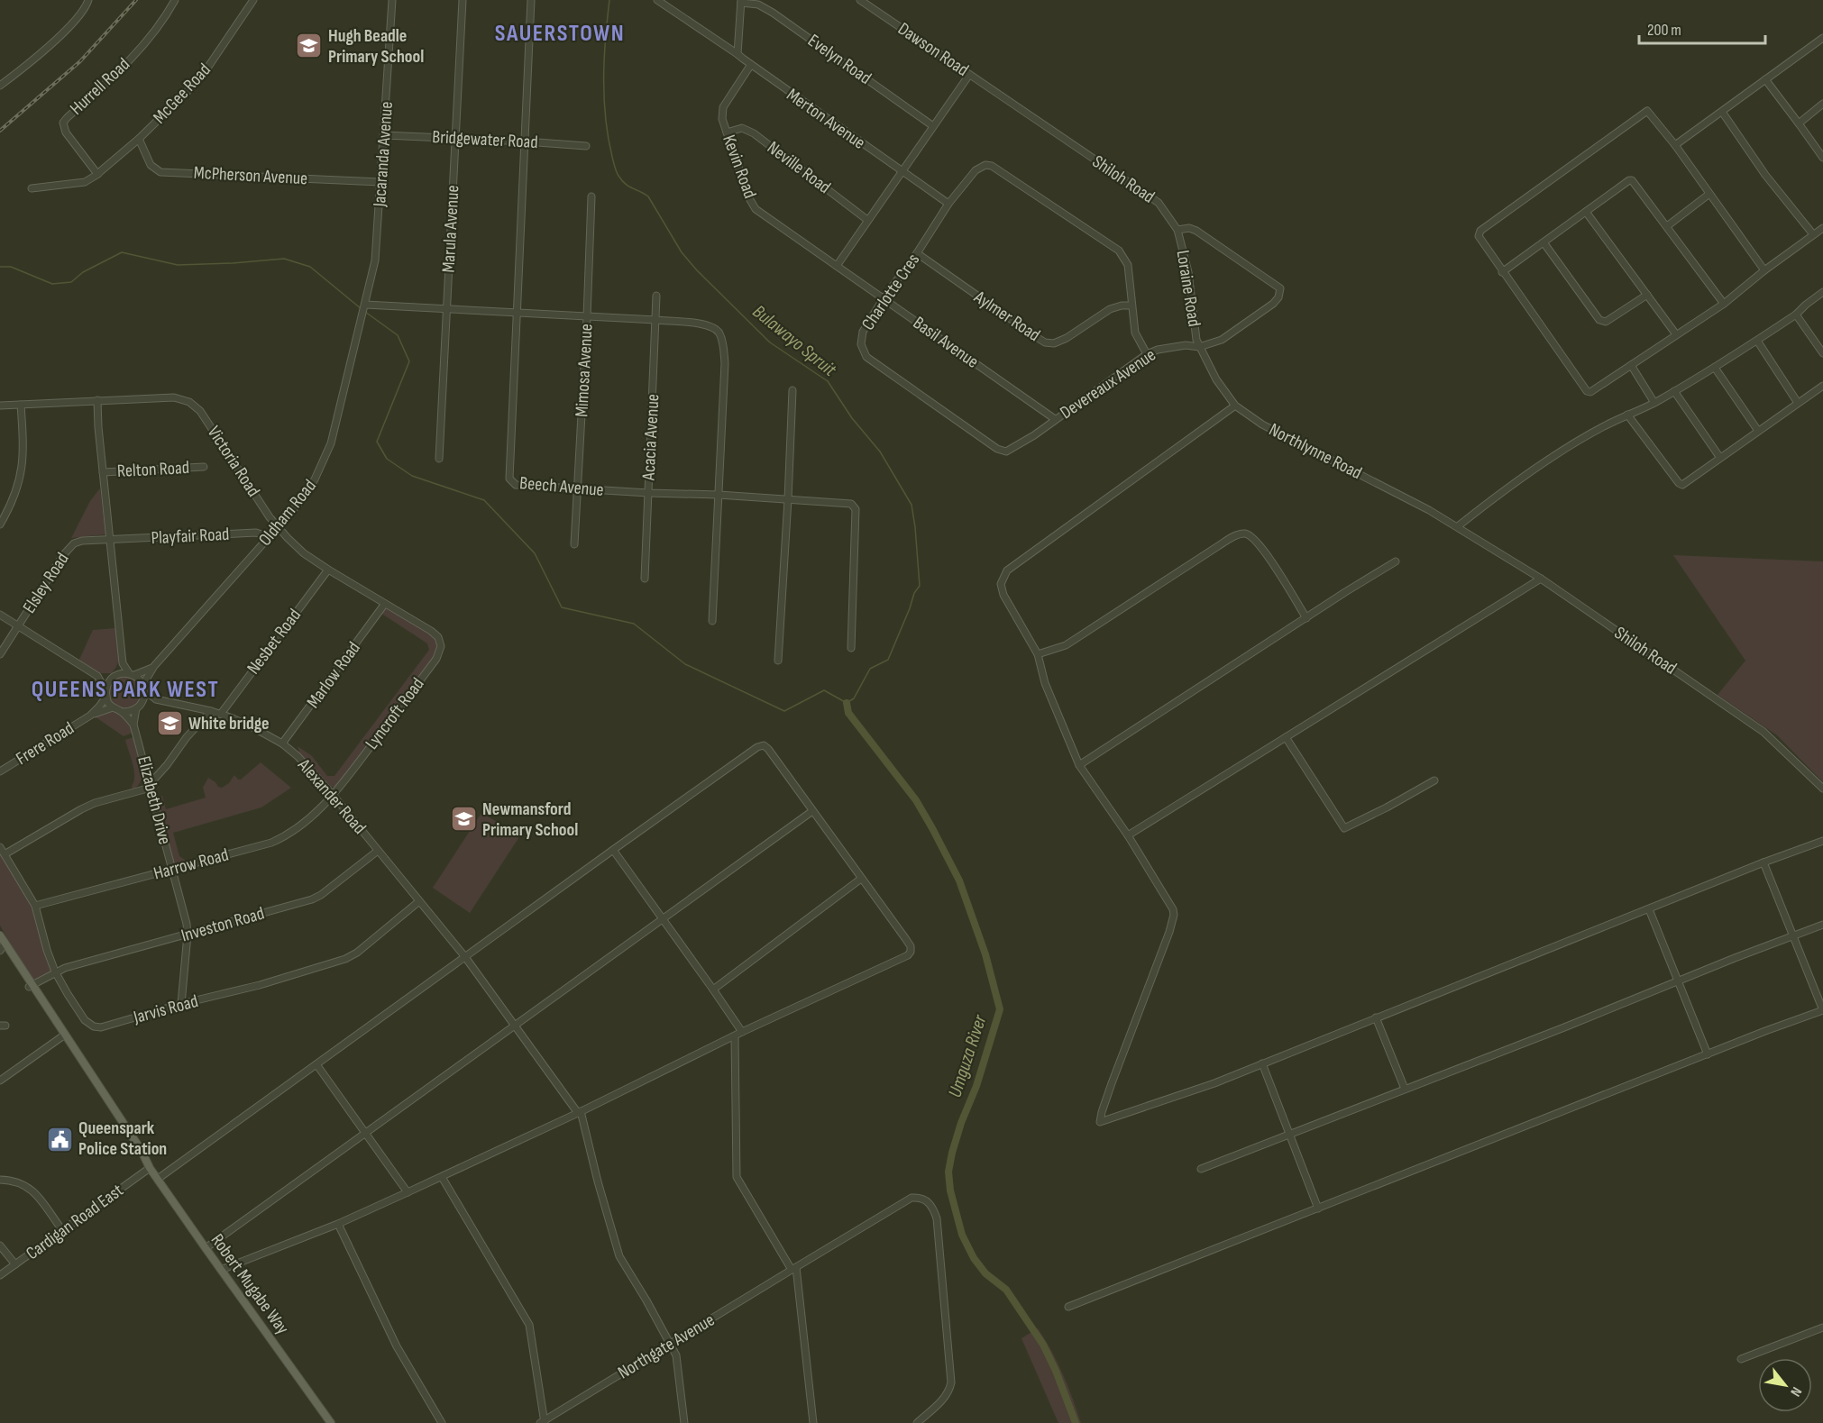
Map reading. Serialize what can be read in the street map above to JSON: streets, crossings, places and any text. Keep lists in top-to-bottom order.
{
  "streets": {
    "main road": ["Robert Mugabe Way"],
    "street": [
      "Dawson Road",
      "Evelyn Road",
      "Hurrell Road",
      "McGee Road",
      "Merton Avenue",
      "Bridgewater Road",
      "Jacaranda Avenue",
      "Kevin Road",
      "Neville Road",
      "McPherson Avenue",
      "Shiloh Road",
      "Marula Avenue",
      "Loraine Road",
      "Charlotte Cres",
      "Aylmer Road",
      "Basil Avenue",
      "Mimosa Avenue",
      "Devereaux Avenue",
      "Acacia Avenue",
      "Northlynne Road",
      "Victoria Road",
      "Relton Road",
      "Beech Avenue",
      "Oldham Road",
      "Playfair Road",
      "Elsley Road",
      "Nesbet Road",
      "Marlow Road",
      "Lyncroft Road",
      "Frere Road",
      "Alexander Road",
      "Elizabeth Drive",
      "Harrow Road",
      "Investon Road",
      "Jarvis Road",
      "Cardigan Road East",
      "Northgate Avenue"
    ]
  },
  "crossings": [
    ["Dawson Road", "Shiloh Road"],
    ["Hurrell Road", "McGee Road"],
    ["McGee Road", "McPherson Avenue"],
    ["Merton Avenue", "Kevin Road"],
    ["Bridgewater Road", "Jacaranda Avenue"],
    ["Bridgewater Road", "Marula Avenue"],
    ["Bridgewater Road", "Beech Avenue"],
    ["Jacaranda Avenue", "McPherson Avenue"],
    ["Jacaranda Avenue", "Oldham Road"],
    ["Kevin Road", "Neville Road"],
    ["Kevin Road", "Basil Avenue"],
    ["Shiloh Road", "Loraine Road"],
    ["Shiloh Road", "Devereaux Avenue"],
    ["Shiloh Road", "Northlynne Road"],
    ["Loraine Road", "Devereaux Avenue"],
    ["Loraine Road", "Northlynne Road"],
    ["Charlotte Cres", "Aylmer Road"],
    ["Charlotte Cres", "Basil Avenue"],
    ["Charlotte Cres", "Devereaux Avenue"],
    ["Basil Avenue", "Devereaux Avenue"],
    ["Mimosa Avenue", "Beech Avenue"],
    ["Devereaux Avenue", "Northlynne Road"],
    ["Acacia Avenue", "Beech Avenue"],
    ["Victoria Road", "Oldham Road"],
    ["Victoria Road", "Nesbet Road"],
    ["Victoria Road", "Marlow Road"],
    ["Victoria Road", "Lyncroft Road"],
    ["Oldham Road", "Playfair Road"],
    ["Oldham Road", "Frere Road"],
    ["Oldham Road", "Alexander Road"],
    ["Oldham Road", "Elizabeth Drive"],
    ["Playfair Road", "Elsley Road"],
    ["Nesbet Road", "Alexander Road"],
    ["Marlow Road", "Alexander Road"],
    ["Lyncroft Road", "Alexander Road"],
    ["Lyncroft Road", "Harrow Road"],
    ["Frere Road", "Alexander Road"],
    ["Frere Road", "Elizabeth Drive"],
    ["Alexander Road", "Elizabeth Drive"],
    ["Alexander Road", "Harrow Road"],
    ["Alexander Road", "Investon Road"],
    ["Alexander Road", "Jarvis Road"],
    ["Elizabeth Drive", "Harrow Road"],
    ["Elizabeth Drive", "Investon Road"],
    ["Elizabeth Drive", "Jarvis Road"],
    ["Harrow Road", "Jarvis Road"],
    ["Investon Road", "Jarvis Road"],
    ["Investon Road", "Robert Mugabe Way"],
    ["Cardigan Road East", "Robert Mugabe Way"]
  ],
  "districts": ["SAUERSTOWN", "QUEENS PARK WEST"],
  "water": ["Bulawayo Spruit", "Umguza River"],
  "places": {
    "school or university": ["Hugh Beadle Primary School", "White bridge", "Newmansford Primary School"],
    "public building": ["Queenspark Police Station"]
  },
  "scale_bar": "200 m",
  "north": "bottom right"
}
